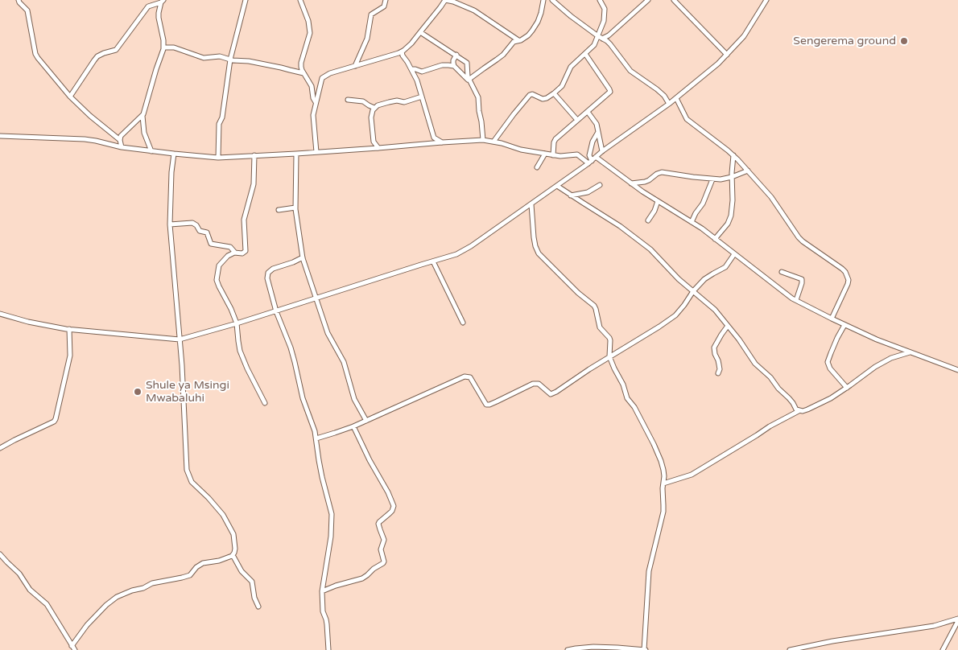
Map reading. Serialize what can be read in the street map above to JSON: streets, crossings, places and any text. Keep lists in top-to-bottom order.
{
  "places": ["Sengerema ground", "Shule ya Msingi Mwabaluhi"]
}
